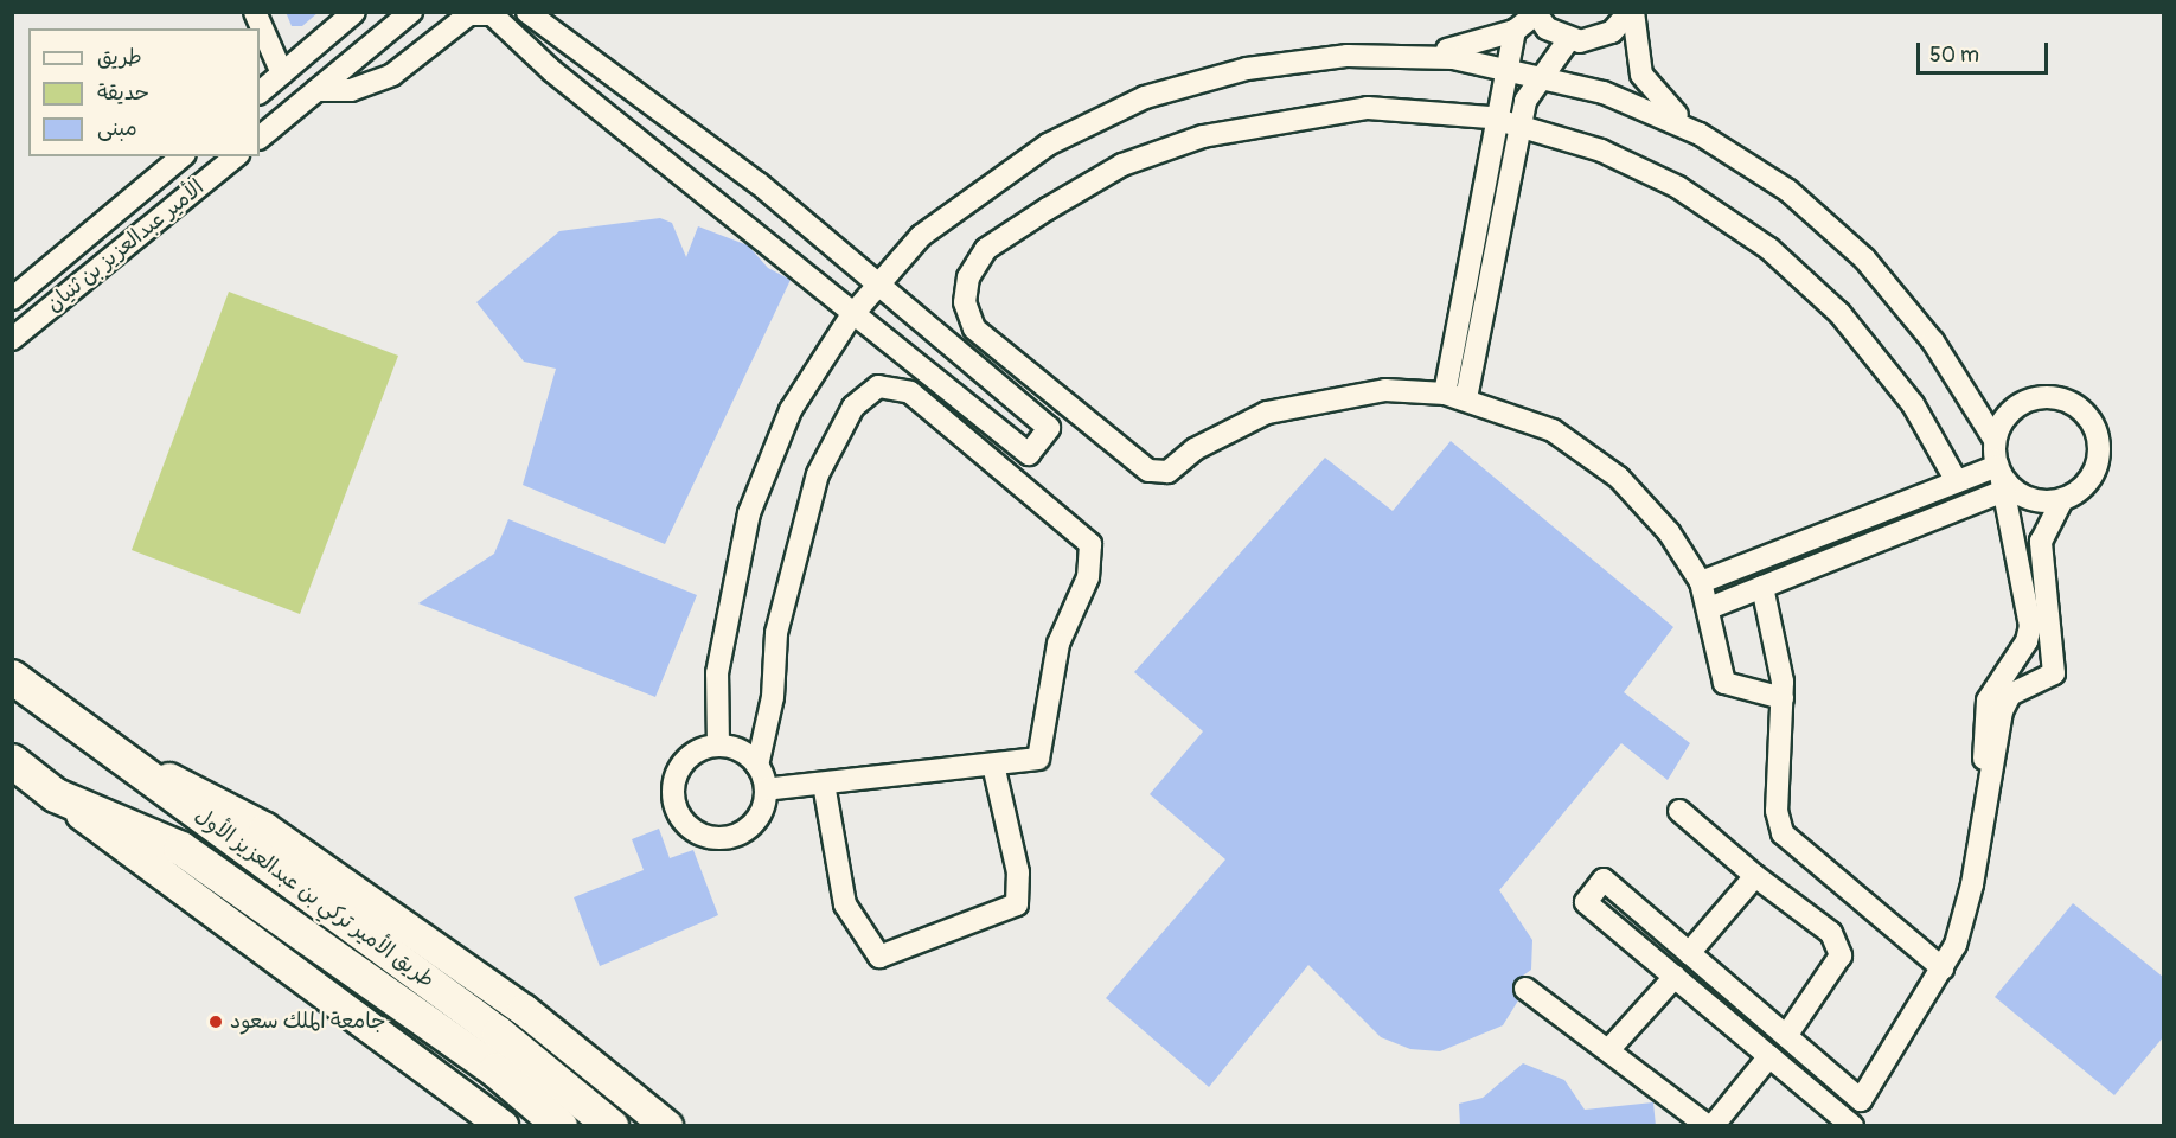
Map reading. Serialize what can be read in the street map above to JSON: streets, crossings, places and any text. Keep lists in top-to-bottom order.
{
  "streets": {
    "main road": ["طريق الأمير تركي بن عبدالعزيز الأول"],
    "street": ["الأمير عبدالعزيز بن ثنيان"]
  },
  "places": ["جامعة الملك سعود"],
  "legend": ["طريق", "حديقة", "مبنى"],
  "scale_bar": "50 m"
}
